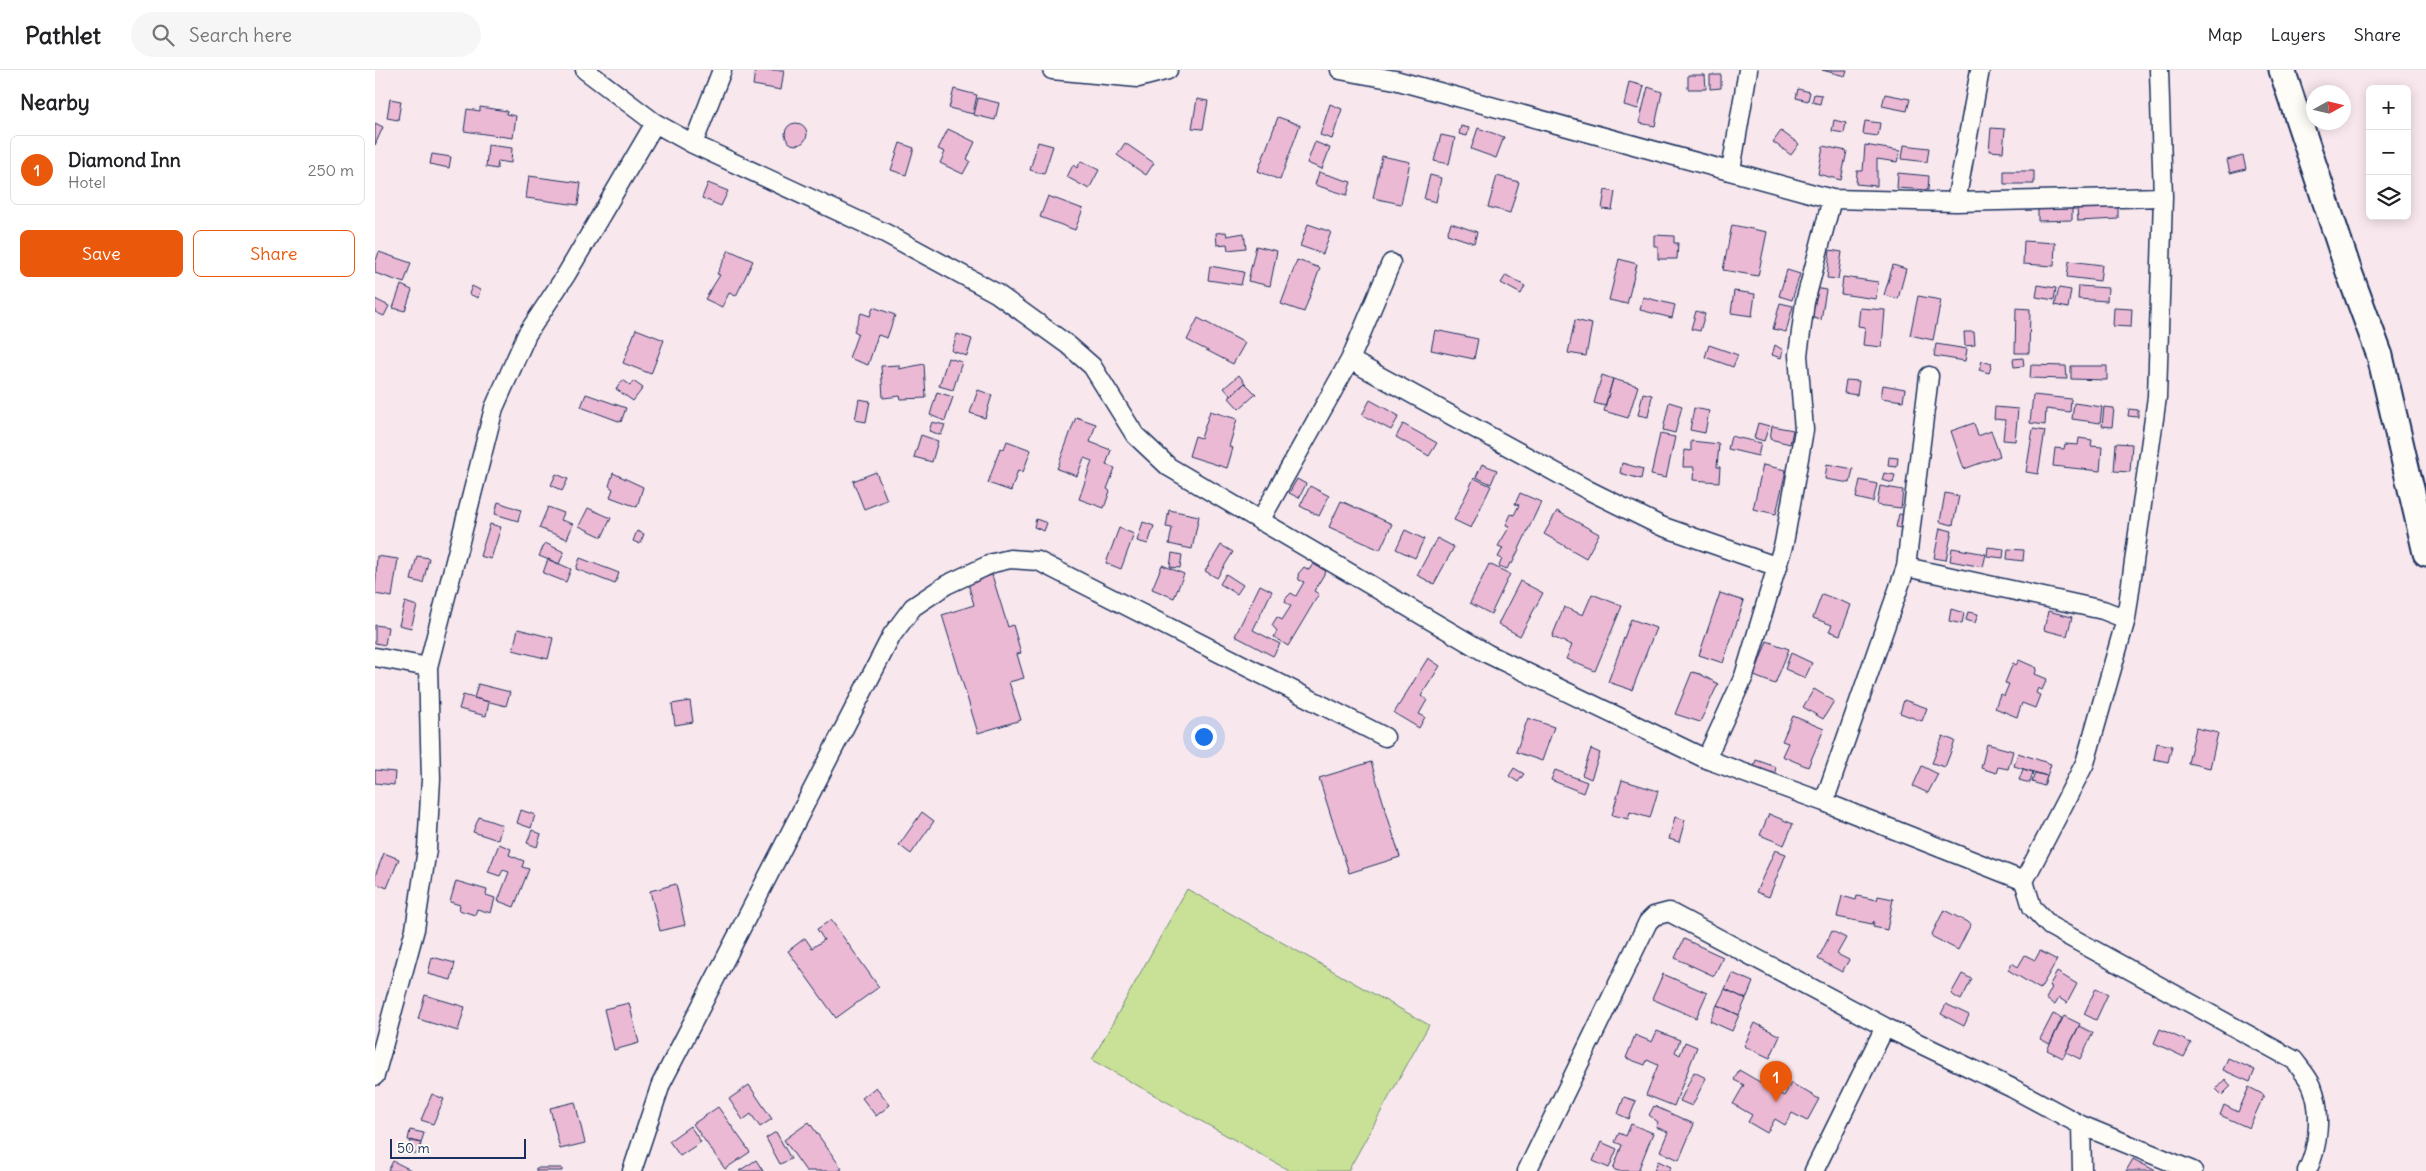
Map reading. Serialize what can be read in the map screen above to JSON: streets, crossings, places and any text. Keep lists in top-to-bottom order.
{
  "scale_bar": "50 m",
  "north": "right",
  "page": {
    "header": "Pathlet",
    "search": "Search here",
    "nav": ["Map", "Layers", "Share"],
    "heading": "Nearby",
    "map_buttons": ["+", "−"],
    "list": [
      {
        "mark": "1",
        "name": "Diamond Inn",
        "note": "Hotel",
        "value": "250 m"
      }
    ],
    "buttons": ["Save", "Share"],
    "pins": "1",
    "scale": "50 m"
  }
}
